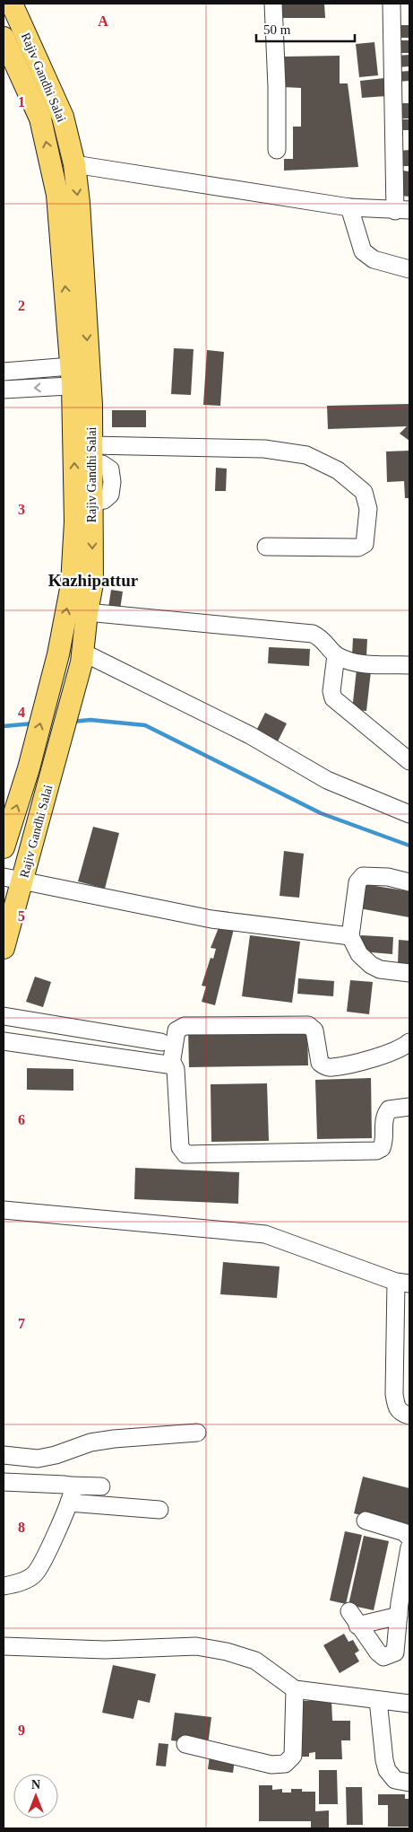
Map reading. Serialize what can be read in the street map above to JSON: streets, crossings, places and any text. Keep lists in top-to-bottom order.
{
  "streets": {
    "main road": ["Rajiv Gandhi Salai"]
  },
  "districts": ["Kazhipattur"],
  "scale_bar": "50 m",
  "north": "top",
  "grid": {
    "columns": ["A"],
    "rows": [
      "1",
      "2",
      "3",
      "4",
      "5",
      "6",
      "7",
      "8",
      "9"
    ]
  }
}
